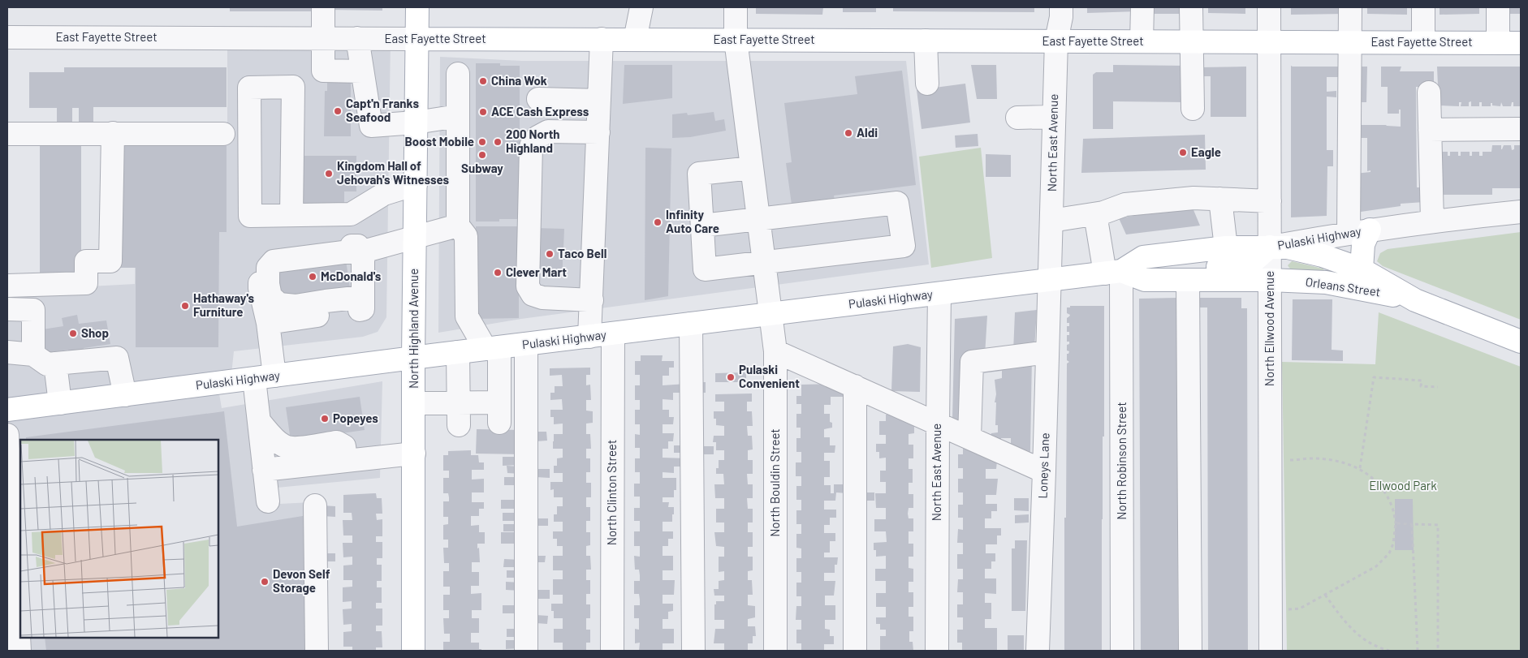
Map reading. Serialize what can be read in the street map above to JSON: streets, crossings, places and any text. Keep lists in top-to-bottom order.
{
  "streets": {
    "main road": [
      "East Fayette Street",
      "Pulaski Highway",
      "Orleans Street",
      "North Highland Avenue"
    ],
    "street": [
      "North East Avenue",
      "North Ellwood Avenue",
      "North Robinson Street",
      "Loneys Lane",
      "North Bouldin Street",
      "North Clinton Street"
    ]
  },
  "crossings": [
    ["East Fayette Street", "North East Avenue"],
    ["East Fayette Street", "North Highland Avenue"],
    ["East Fayette Street", "North Ellwood Avenue"],
    ["East Fayette Street", "North Bouldin Street"],
    ["North East Avenue", "Pulaski Highway"],
    ["North East Avenue", "Loneys Lane"],
    ["Pulaski Highway", "Orleans Street"],
    ["Pulaski Highway", "North Highland Avenue"],
    ["Pulaski Highway", "North Ellwood Avenue"],
    ["Pulaski Highway", "North Robinson Street"],
    ["Pulaski Highway", "Loneys Lane"],
    ["Pulaski Highway", "North Bouldin Street"],
    ["Pulaski Highway", "North Clinton Street"],
    ["Orleans Street", "North Ellwood Avenue"]
  ],
  "parks": ["Ellwood Park"],
  "places": [
    "China Wok",
    "Capt'n Franks Seafood",
    "ACE Cash Express",
    "Aldi",
    "Boost Mobile",
    "200 North Highland",
    "Eagle",
    "Subway",
    "Kingdom Hall of Jehovah's Witnesses",
    "Infinity Auto Care",
    "Taco Bell",
    "Clever Mart",
    "McDonald's",
    "Hathaway's Furniture",
    "Shop",
    "Pulaski Convenient",
    "Popeyes",
    "Devon Self Storage"
  ]
}
